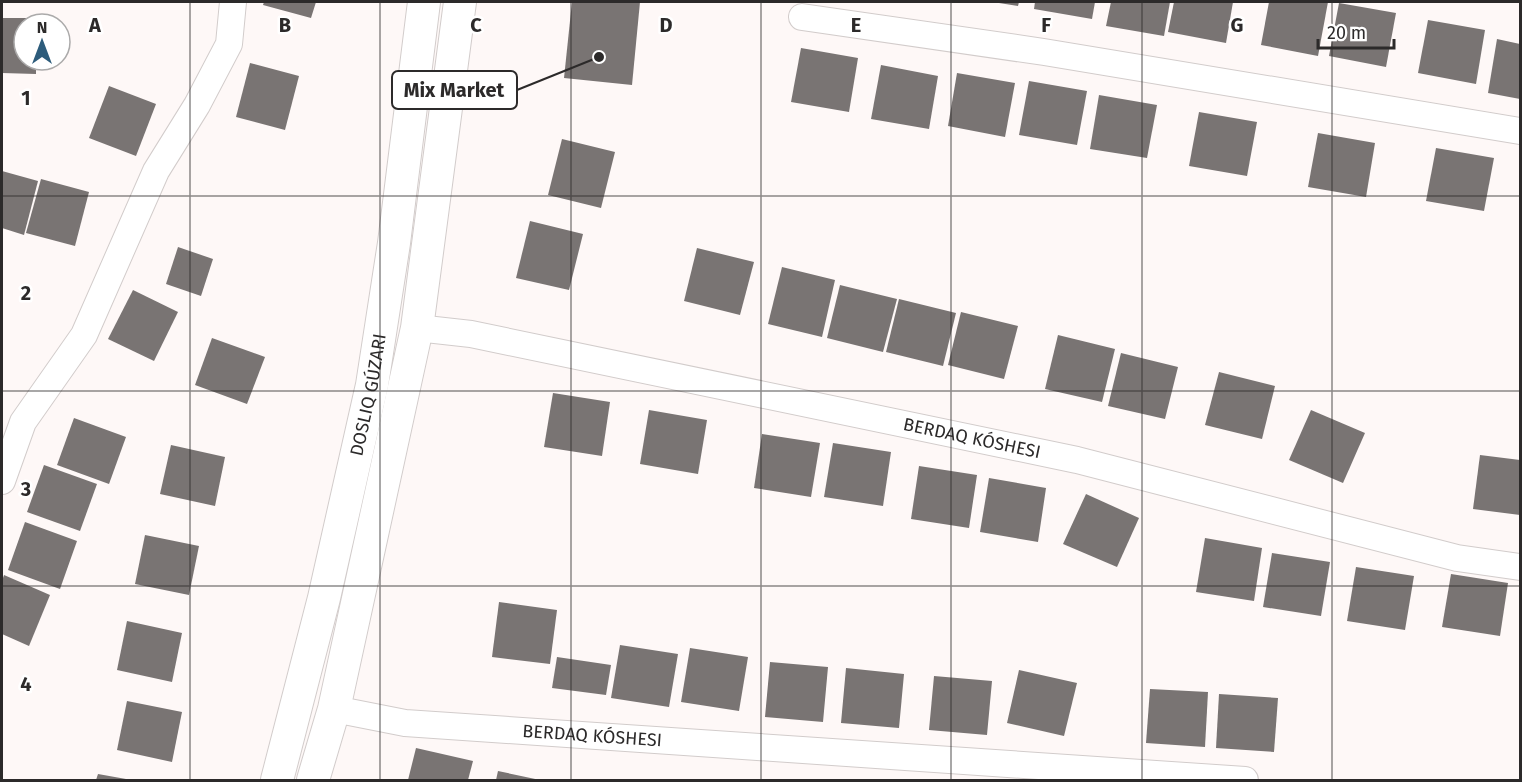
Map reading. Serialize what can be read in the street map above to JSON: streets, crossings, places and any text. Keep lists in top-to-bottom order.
{
  "streets": {
    "street": ["BERDAQ KÓSHESI"]
  },
  "places": ["Mix Market"],
  "scale_bar": "20 m",
  "north": "top",
  "grid": {
    "columns": [
      "A",
      "B",
      "C",
      "D",
      "E",
      "F",
      "G"
    ],
    "rows": [
      "1",
      "2",
      "3",
      "4"
    ]
  }
}
